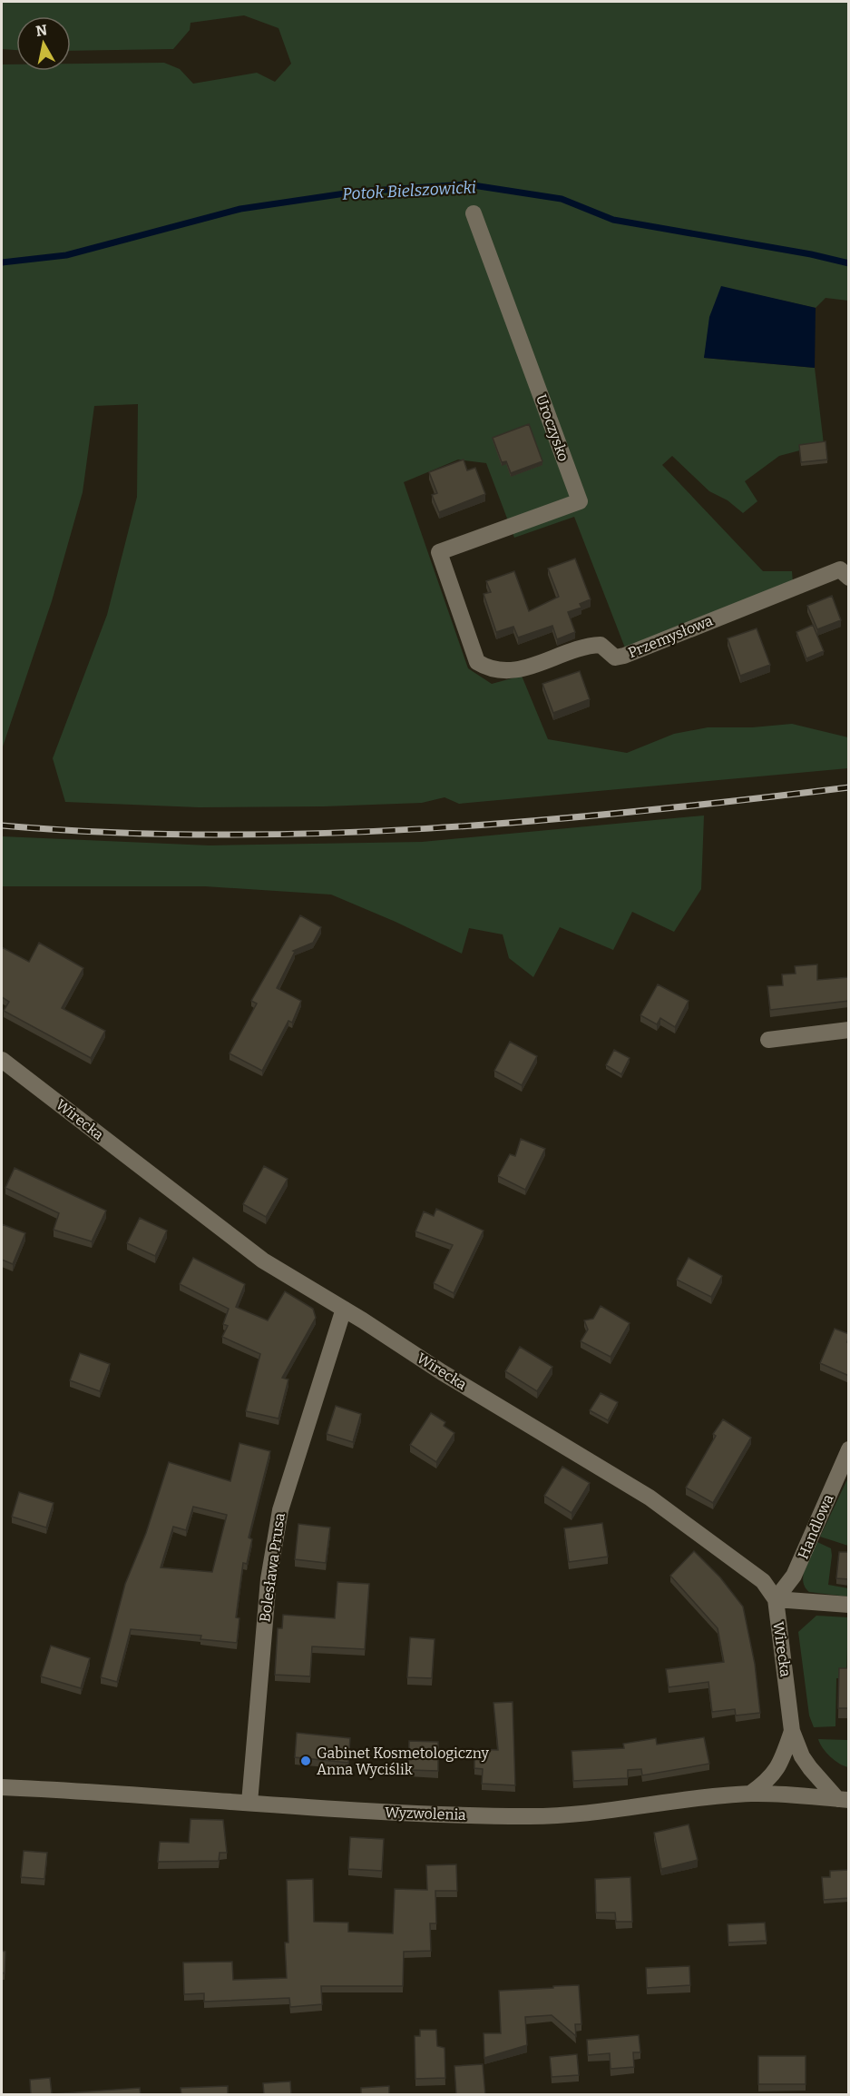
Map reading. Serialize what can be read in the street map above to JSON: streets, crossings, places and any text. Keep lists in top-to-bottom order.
{
  "streets": {
    "street": [
      "Uroczysko",
      "Przemysłowa",
      "Wirecka",
      "Handlowa",
      "Bolesława Prusa",
      "Wyzwolenia"
    ]
  },
  "crossings": [
    ["Uroczysko", "Przemysłowa"],
    ["Wirecka", "Handlowa"],
    ["Wirecka", "Bolesława Prusa"],
    ["Wirecka", "Wyzwolenia"],
    ["Bolesława Prusa", "Wyzwolenia"]
  ],
  "water": ["Potok Bielszowicki"],
  "places": ["Gabinet Kosmetologiczny Anna Wyciślik"],
  "north": "top"
}
